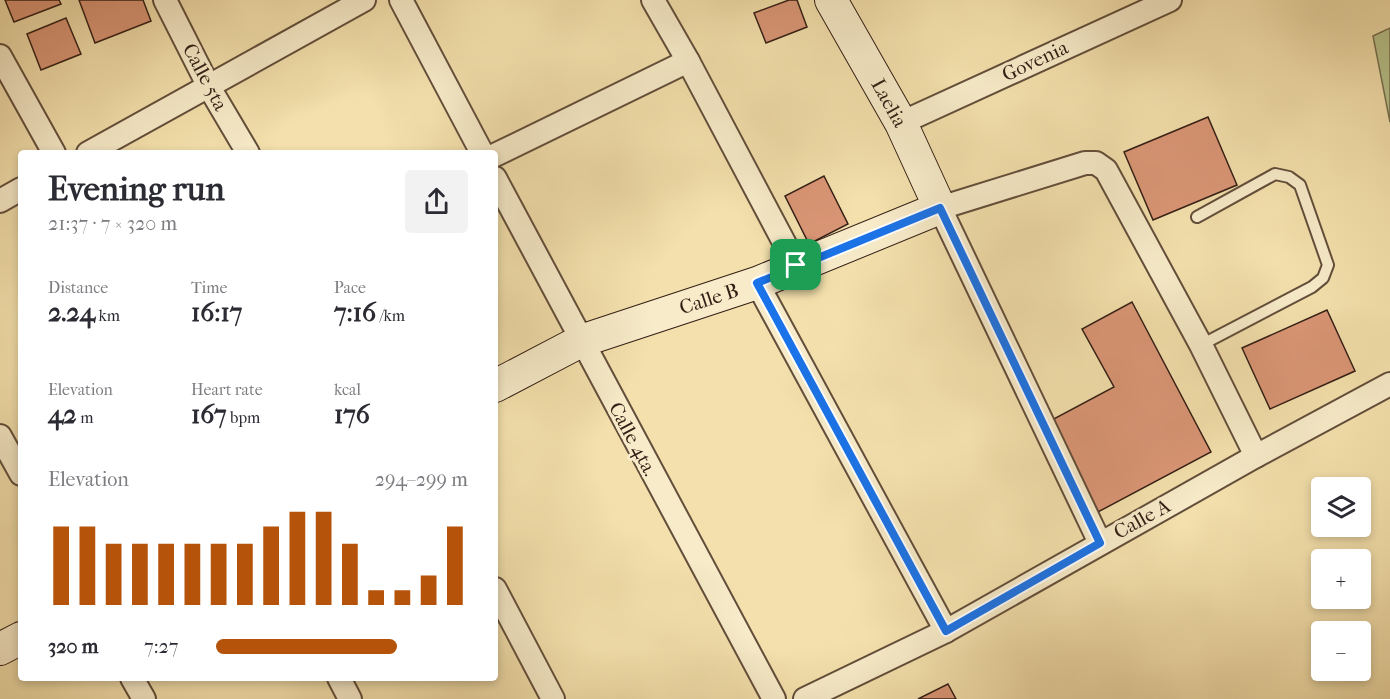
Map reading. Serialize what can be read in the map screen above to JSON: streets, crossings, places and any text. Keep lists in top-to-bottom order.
{
  "streets": {
    "street": [
      "Govenia",
      "Calle 5ta",
      "Laelia",
      "Calle B",
      "Calle 4ta.",
      "Calle A"
    ]
  },
  "crossings": [
    ["Govenia", "Laelia"],
    ["Laelia", "Calle B"],
    ["Calle B", "Calle 4ta."]
  ],
  "page": {
    "heading": ["Evening run", "21:37 · 7 × 320 m"],
    "stats": [
      ["Distance", "2.24 km"],
      ["Time", "16:17"],
      ["Pace", "7:16 /km"],
      ["Elevation", "42 m"],
      ["Heart rate", "167 bpm"],
      ["kcal", "176"]
    ],
    "chart": ["Elevation", "294–299 m"],
    "map_buttons": ["+", "−"],
    "list": [
      {
        "name": "320 m",
        "note": "7:27"
      }
    ]
  }
}
